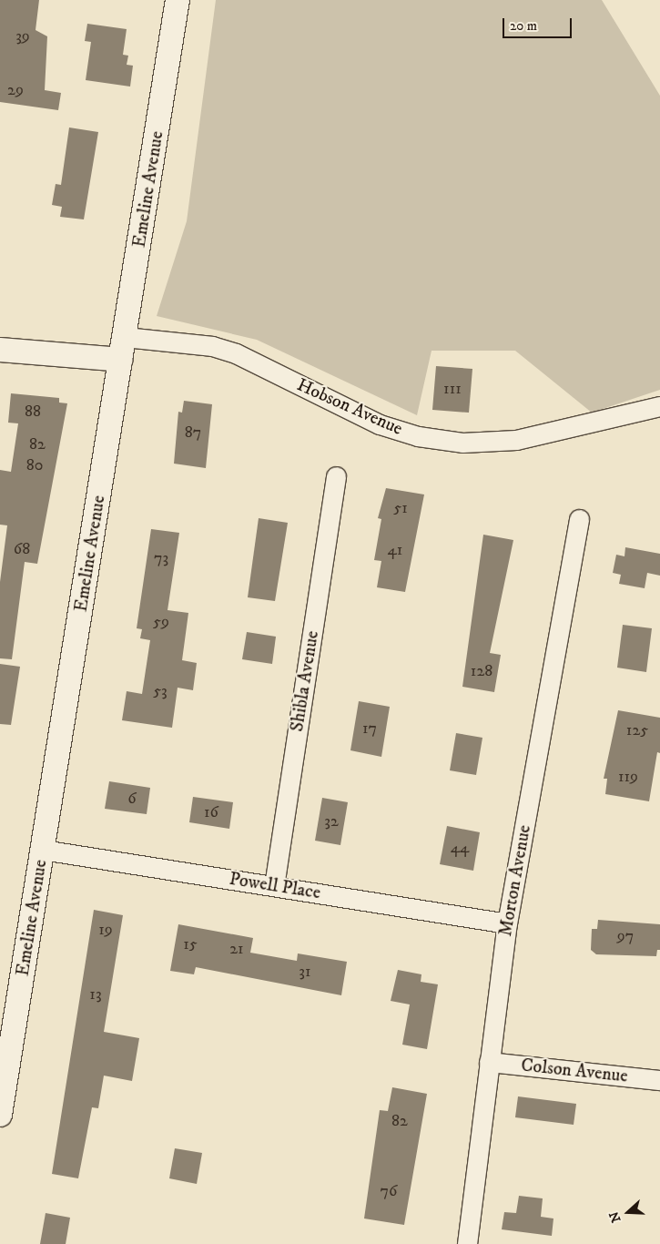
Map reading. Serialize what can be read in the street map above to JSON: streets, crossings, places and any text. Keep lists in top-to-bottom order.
{
  "streets": {
    "street": [
      "Emeline Avenue",
      "Hobson Avenue",
      "Shibla Avenue",
      "Morton Avenue",
      "Powell Place",
      "Colson Avenue"
    ]
  },
  "crossings": [
    ["Emeline Avenue", "Hobson Avenue"],
    ["Emeline Avenue", "Powell Place"],
    ["Shibla Avenue", "Powell Place"],
    ["Morton Avenue", "Powell Place"],
    ["Morton Avenue", "Colson Avenue"]
  ],
  "house_numbers": [
    "39",
    "29",
    "111",
    "88",
    "87",
    "82",
    "80",
    "51",
    "68",
    "41",
    "73",
    "59",
    "128",
    "53",
    "17",
    "125",
    "119",
    "6",
    "16",
    "32",
    "44",
    "19",
    "97",
    "15",
    "21",
    "31",
    "13",
    "82",
    "76"
  ],
  "scale_bar": "20 m",
  "north": "left"
}
